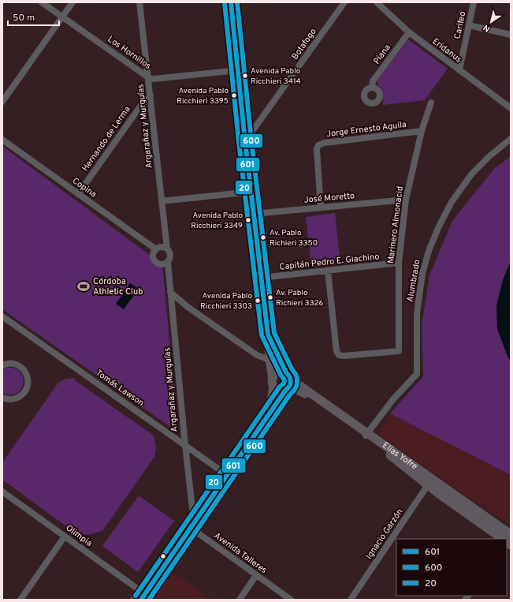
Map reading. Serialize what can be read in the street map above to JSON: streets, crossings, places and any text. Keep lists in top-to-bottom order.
{
  "streets": {
    "main road": ["Elías Yofre"],
    "street": [
      "Carifeo",
      "Botafogo",
      "Eridanus",
      "Los Hornillos",
      "Piana",
      "Argarañaz y Murguías",
      "Jorge Ernesto Aguila",
      "Hernando de Lerma",
      "Copina",
      "José Moretto",
      "Marinero Almonacid",
      "Capitán Pedro E. Giachino",
      "Alumbrado",
      "Tomás Lawson",
      "Ignacio Garzón",
      "Olimpia",
      "Avenida Talleres"
    ]
  },
  "crossings": [
    ["Carifeo", "Eridanus"],
    ["Eridanus", "Piana"],
    ["Los Hornillos", "Argarañaz y Murguías"],
    ["Argarañaz y Murguías", "Hernando de Lerma"],
    ["Argarañaz y Murguías", "Copina"],
    ["Argarañaz y Murguías", "Tomás Lawson"],
    ["Jorge Ernesto Aguila", "José Moretto"],
    ["Jorge Ernesto Aguila", "Marinero Almonacid"],
    ["Hernando de Lerma", "Copina"],
    ["José Moretto", "Marinero Almonacid"],
    ["Marinero Almonacid", "Capitán Pedro E. Giachino"],
    ["Alumbrado", "Elías Yofre"],
    ["Elías Yofre", "Ignacio Garzón"]
  ],
  "places": {
    "other": [
      "Avenida Pablo Ricchieri 3414",
      "Avenida Pablo Ricchieri 3395",
      "Avenida Pablo Ricchieri 3349",
      "Av. Pablo Richieri 3350",
      "Av. Pablo Richieri 3326",
      "Avenida Pablo Ricchieri 3303"
    ],
    "sports": ["Córdoba Athletic Club"]
  },
  "lines": ["transit line 601", "transit line 600", "transit line 20"],
  "legend": ["601", "600", "20"],
  "scale_bar": "50 m",
  "north": "bottom left"
}
